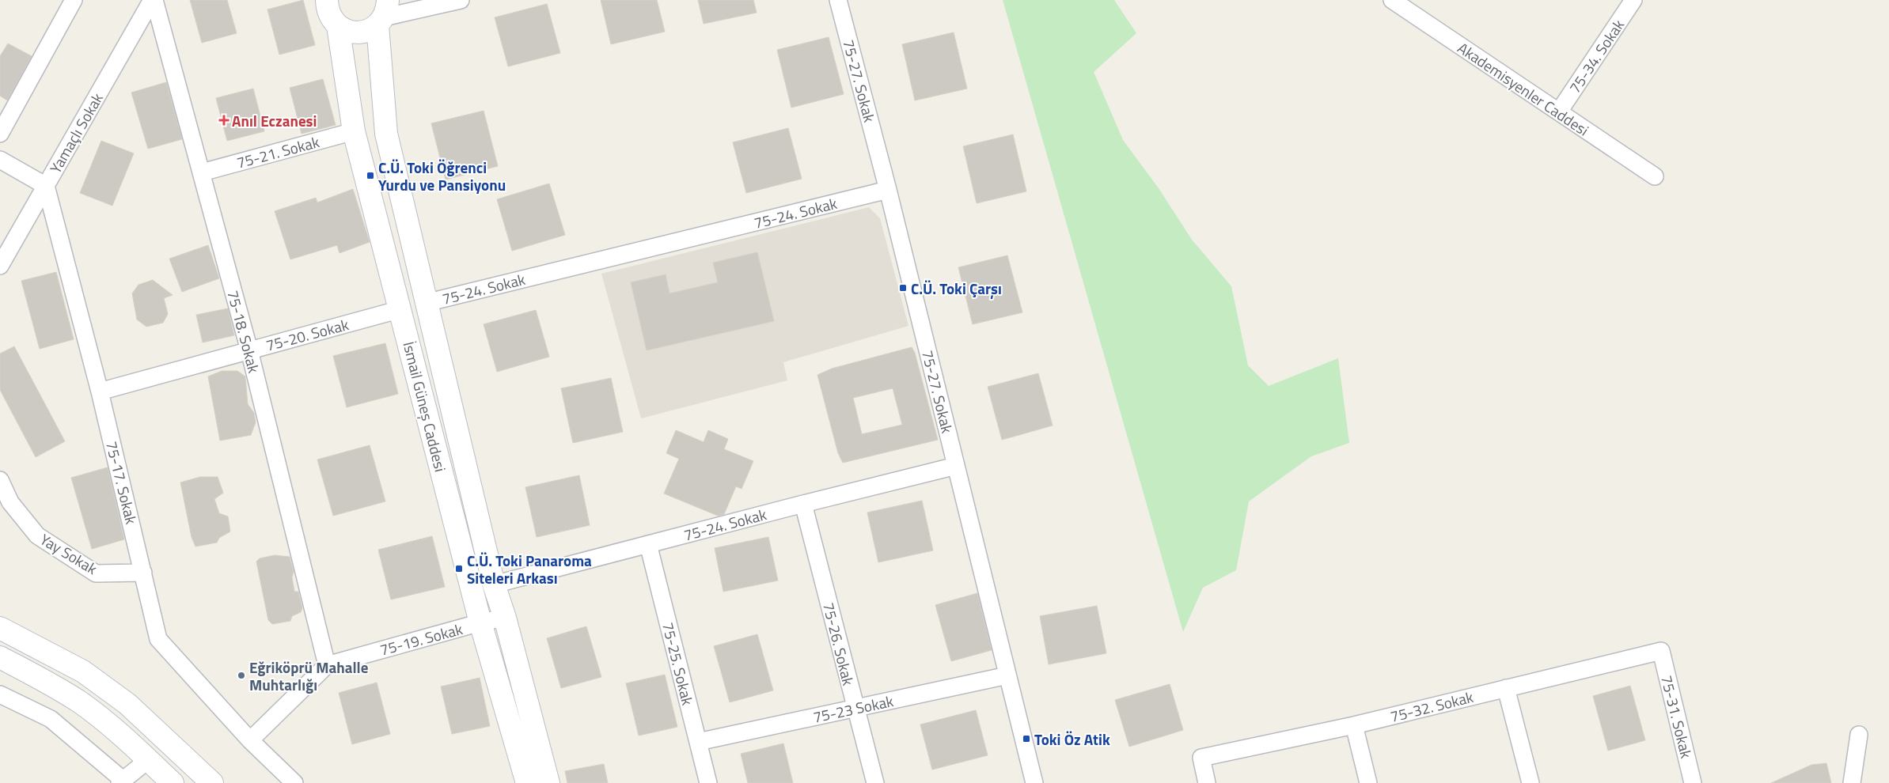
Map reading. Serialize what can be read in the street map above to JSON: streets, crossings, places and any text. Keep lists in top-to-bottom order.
{
  "streets": {
    "street": [
      "75-34. Sokak",
      "75-27. Sokak",
      "Akademisyenler Caddesi",
      "Yamaçlı Sokak",
      "75-21. Sokak",
      "75-24. Sokak",
      "75-18. Sokak",
      "75-20. Sokak",
      "İsmail Güneş Caddesi",
      "75-17. Sokak",
      "Yay Sokak",
      "75-19. Sokak",
      "75-26. Sokak",
      "75-25. Sokak",
      "75-32. Sokak",
      "75-23 Sokak",
      "75-31. Sokak"
    ]
  },
  "crossings": [
    ["75-34. Sokak", "Akademisyenler Caddesi"],
    ["75-27. Sokak", "75-24. Sokak"],
    ["75-27. Sokak", "75-23 Sokak"],
    ["Yamaçlı Sokak", "75-18. Sokak"],
    ["Yamaçlı Sokak", "75-17. Sokak"],
    ["75-21. Sokak", "75-18. Sokak"],
    ["75-21. Sokak", "İsmail Güneş Caddesi"],
    ["75-24. Sokak", "İsmail Güneş Caddesi"],
    ["75-24. Sokak", "75-26. Sokak"],
    ["75-24. Sokak", "75-25. Sokak"],
    ["75-18. Sokak", "75-20. Sokak"],
    ["75-18. Sokak", "75-19. Sokak"],
    ["75-20. Sokak", "İsmail Güneş Caddesi"],
    ["75-20. Sokak", "75-17. Sokak"],
    ["İsmail Güneş Caddesi", "75-19. Sokak"],
    ["75-17. Sokak", "Yay Sokak"],
    ["75-17. Sokak", "75-19. Sokak"],
    ["75-26. Sokak", "75-23 Sokak"],
    ["75-25. Sokak", "75-23 Sokak"],
    ["75-32. Sokak", "75-31. Sokak"]
  ],
  "places": {
    "health": ["Anıl Eczanesi"],
    "transit": [
      "C.Ü. Toki Öğrenci Yurdu ve Pansiyonu",
      "C.Ü. Toki Çarşı",
      "C.Ü. Toki Panaroma Siteleri Arkası",
      "Toki Öz Atik"
    ],
    "other": ["Eğriköprü Mahalle Muhtarlığı"]
  }
}
